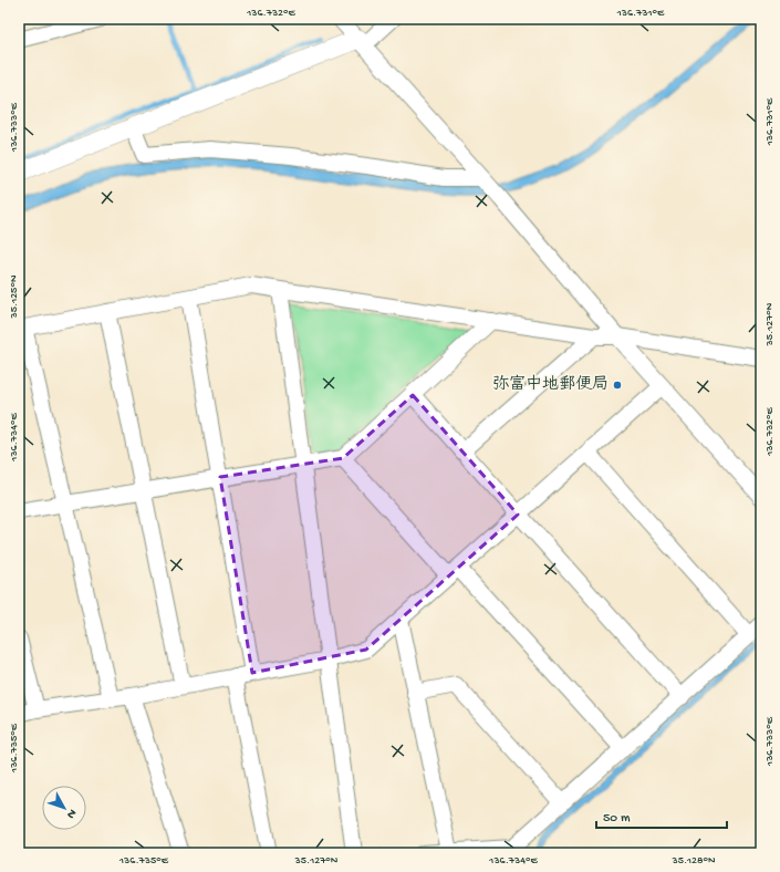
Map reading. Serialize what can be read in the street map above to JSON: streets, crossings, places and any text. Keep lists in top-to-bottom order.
{
  "places": ["弥富中地郵便局"],
  "scale_bar": "50 m",
  "north": "bottom right",
  "coordinates": [
    "136.732°E",
    "136.731°E",
    "136.733°E",
    "35.125°N",
    "35.127°N",
    "136.734°E",
    "136.735°E",
    "35.128°N"
  ]
}
